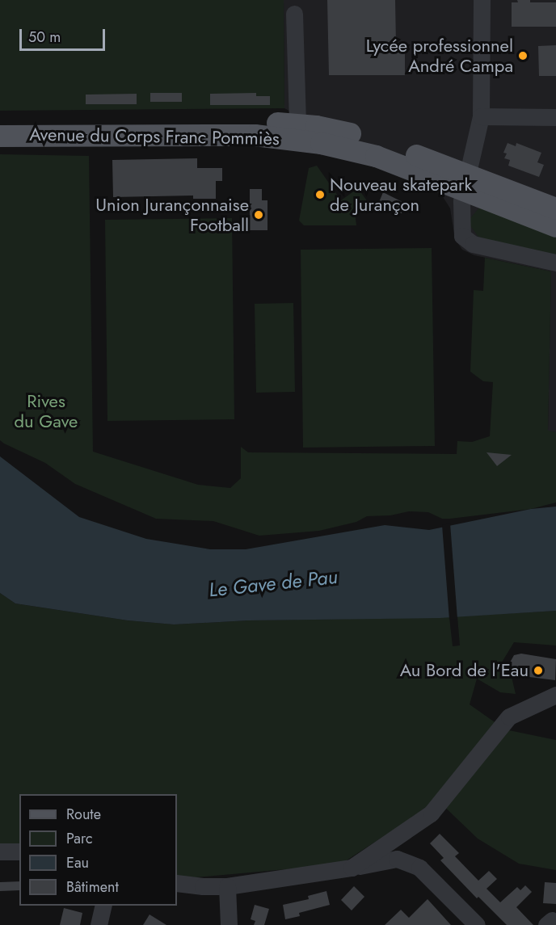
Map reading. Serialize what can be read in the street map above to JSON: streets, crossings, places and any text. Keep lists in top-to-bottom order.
{
  "streets": {
    "main road": ["Avenue du Corps Franc Pommiès"]
  },
  "water": ["Le Gave de Pau"],
  "parks": ["Rives du Gave"],
  "places": [
    "Lycée professionnel André Campa",
    "Nouveau skatepark de Jurançon",
    "Union Jurançonnaise Football",
    "Au Bord de l'Eau"
  ],
  "legend": [
    "Route",
    "Parc",
    "Eau",
    "Bâtiment"
  ],
  "scale_bar": "50 m"
}
